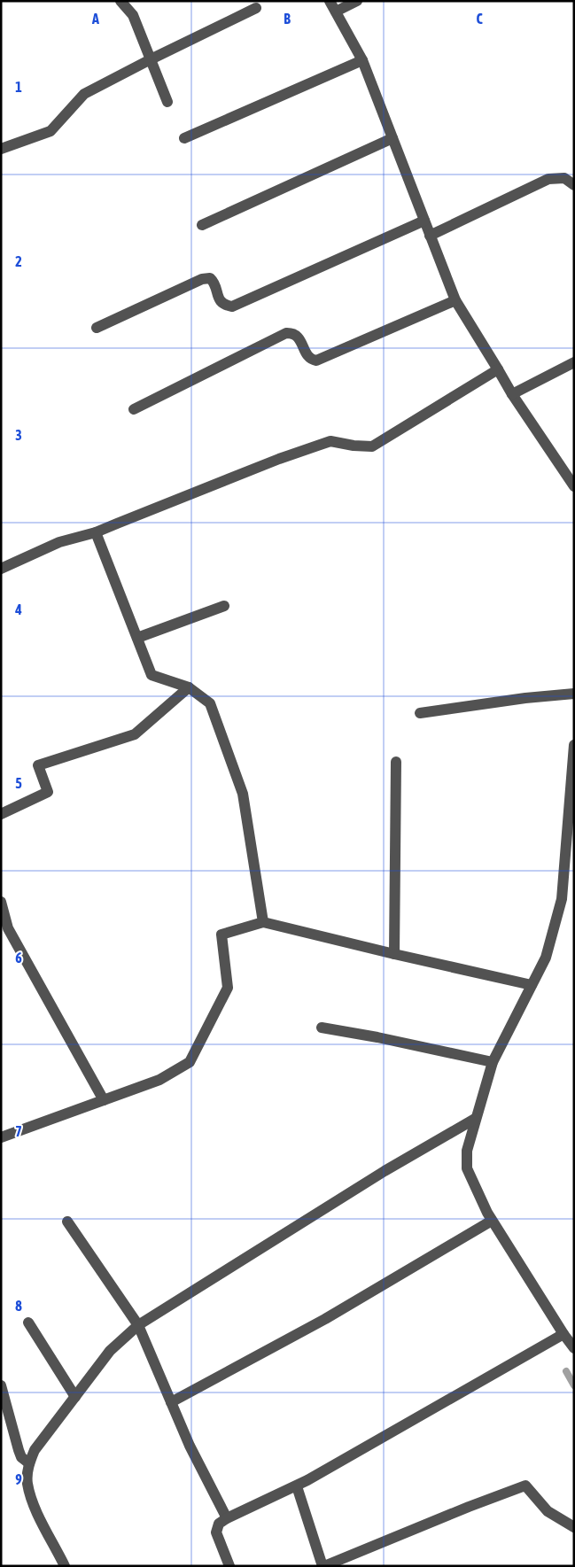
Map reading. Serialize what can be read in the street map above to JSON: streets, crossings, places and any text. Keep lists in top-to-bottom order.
{
  "grid": {
    "columns": ["A", "B", "C"],
    "rows": [
      "1",
      "2",
      "3",
      "4",
      "5",
      "6",
      "7",
      "8",
      "9"
    ]
  }
}
